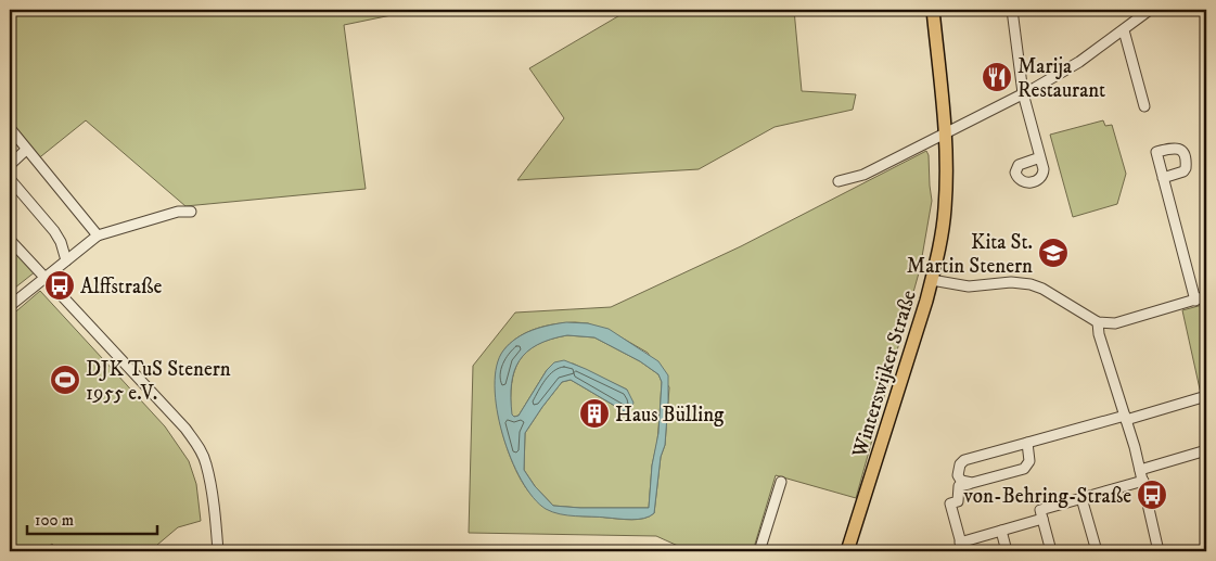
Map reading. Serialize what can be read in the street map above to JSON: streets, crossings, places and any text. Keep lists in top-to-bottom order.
{
  "streets": {
    "main road": ["Winterswijker Straße"]
  },
  "places": {
    "restaurant": ["Marija Restaurant"],
    "school or university": ["Kita St. Martin Stenern"],
    "bus stop": ["Alffstraße", "von-Behring-Straße"],
    "sports": ["DJK TuS Stenern 1955 e.V."],
    "building": ["Haus Bülling"]
  },
  "scale_bar": "100 m"
}
